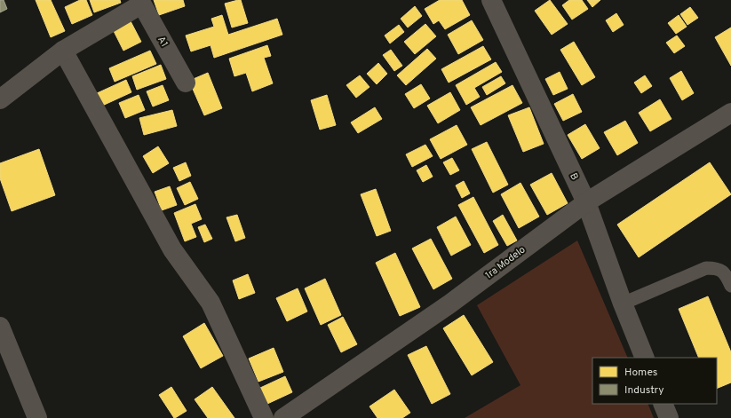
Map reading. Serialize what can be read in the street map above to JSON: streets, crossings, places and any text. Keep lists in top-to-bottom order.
{
  "streets": {
    "street": ["A1", "B", "1ra Modelo"]
  },
  "crossings": [
    ["B", "1ra Modelo"]
  ],
  "legend": ["Homes", "Industry"]
}
